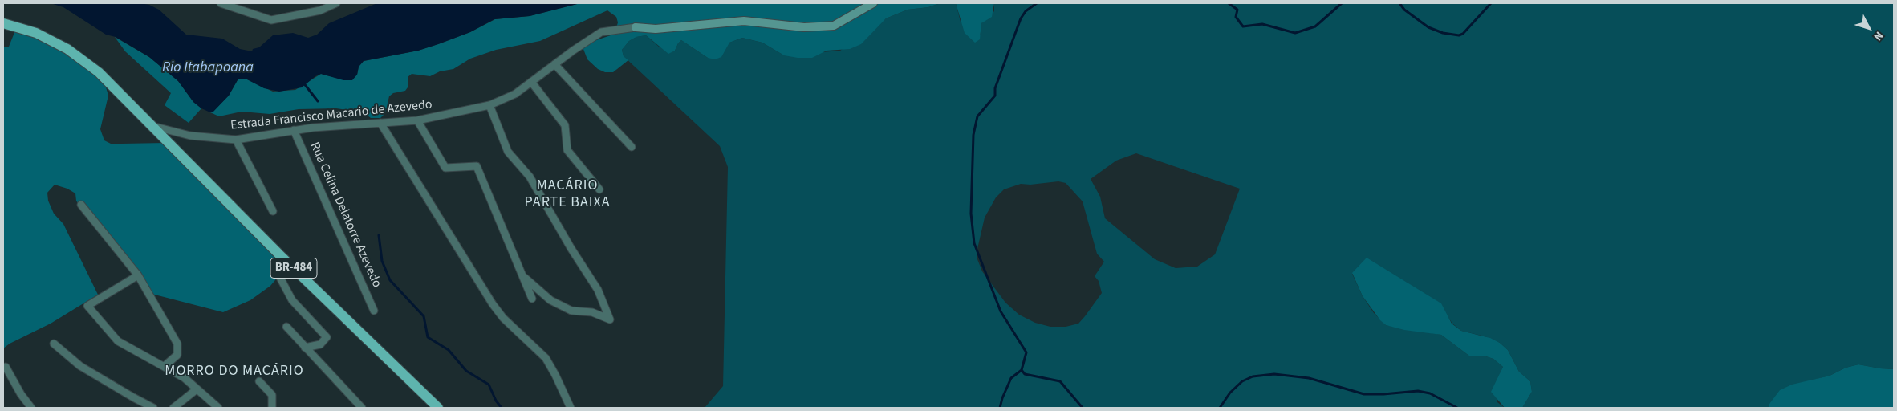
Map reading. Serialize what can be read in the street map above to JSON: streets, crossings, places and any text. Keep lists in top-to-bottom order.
{
  "streets": {
    "main road": ["BR-484"],
    "street": ["Estrada Francisco Macario de Azevedo", "Rua Celina Delatorre Azevedo"]
  },
  "crossings": [
    ["Estrada Francisco Macario de Azevedo", "Rua Celina Delatorre Azevedo"],
    ["Estrada Francisco Macario de Azevedo", "BR-484"]
  ],
  "districts": ["MACÁRIO PARTE BAIXA", "MORRO DO MACÁRIO"],
  "water": ["Rio Itabapoana"],
  "north": "bottom right"
}
